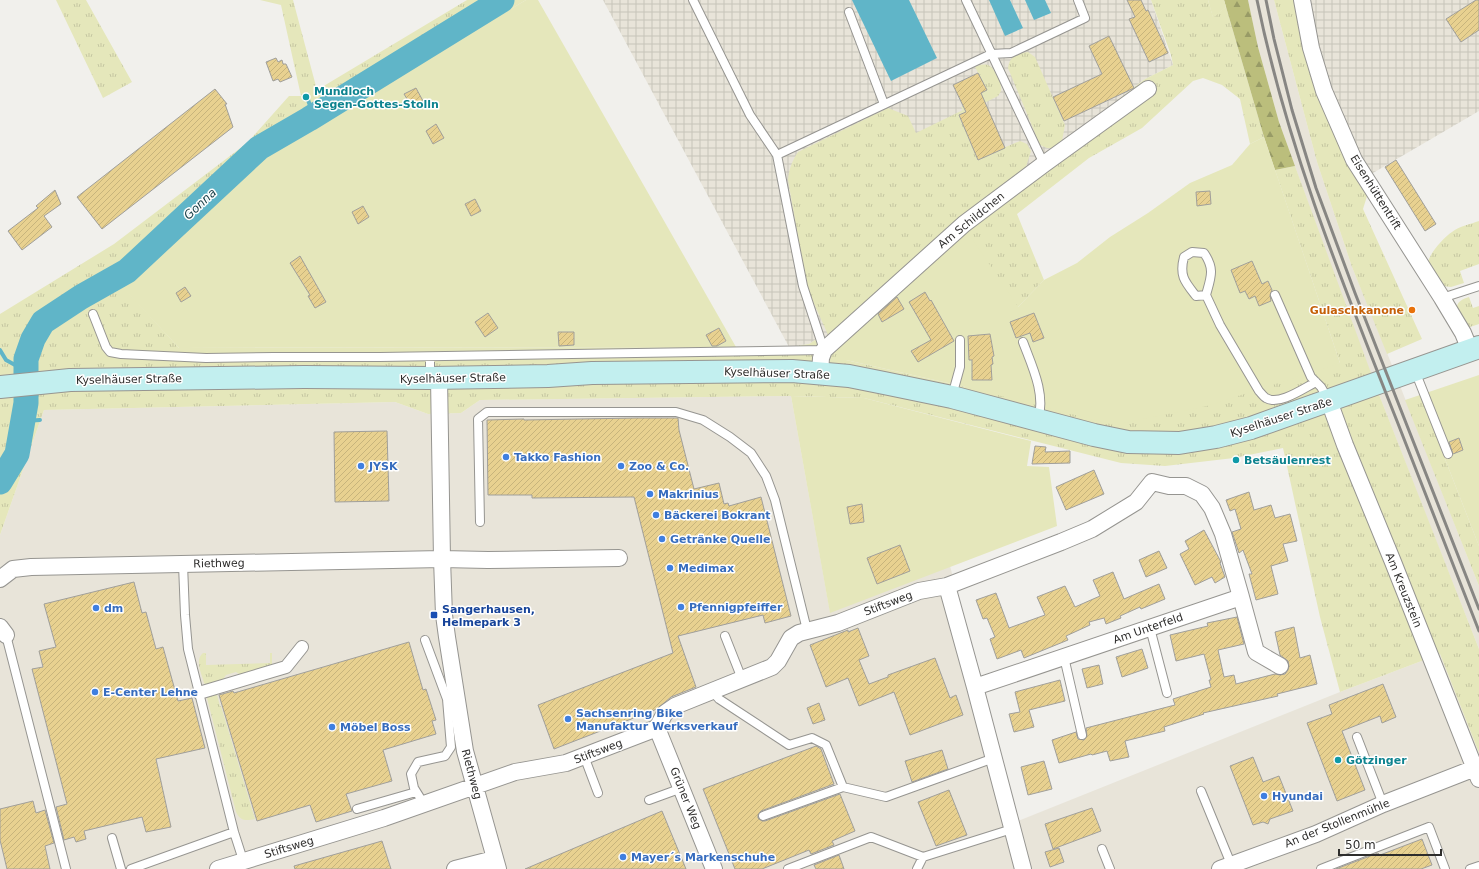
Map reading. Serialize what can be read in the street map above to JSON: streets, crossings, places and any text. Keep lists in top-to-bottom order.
{
  "streets": {
    "main road": ["Kyselhäuser Straße"],
    "street": [
      "Eisenhüttentrift",
      "Am Schildchen",
      "Riethweg",
      "Am Kreuzstein",
      "Stiftsweg",
      "Am Unterfeld",
      "Grüner Weg",
      "An der Stollenmühle"
    ]
  },
  "crossings": [
    ["Eisenhüttentrift", "Kyselhäuser Straße"],
    ["Kyselhäuser Straße", "Riethweg"],
    ["Kyselhäuser Straße", "Am Kreuzstein"],
    ["Riethweg", "Stiftsweg"],
    ["Am Kreuzstein", "An der Stollenmühle"],
    ["Stiftsweg", "Grüner Weg"]
  ],
  "water": ["Gonna"],
  "places": {
    "other": [
      "Mundloch Segen-Gottes-Stolln",
      "Gulaschkanone",
      "Takko Fashion",
      "Betsäulenrest",
      "JYSK",
      "Zoo & Co.",
      "Makrinius",
      "Bäckerei Bokrant",
      "Getränke Quelle",
      "Medimax",
      "Pfennigpfeiffer",
      "dm",
      "E-Center Lehne",
      "Sachsenring Bike Manufaktur Werksverkauf",
      "Möbel Boss",
      "Götzinger",
      "Hyundai",
      "Mayer´s Markenschuhe"
    ],
    "transit": ["Sangerhausen, Helmepark 3"]
  },
  "scale_bar": "50 m"
}
